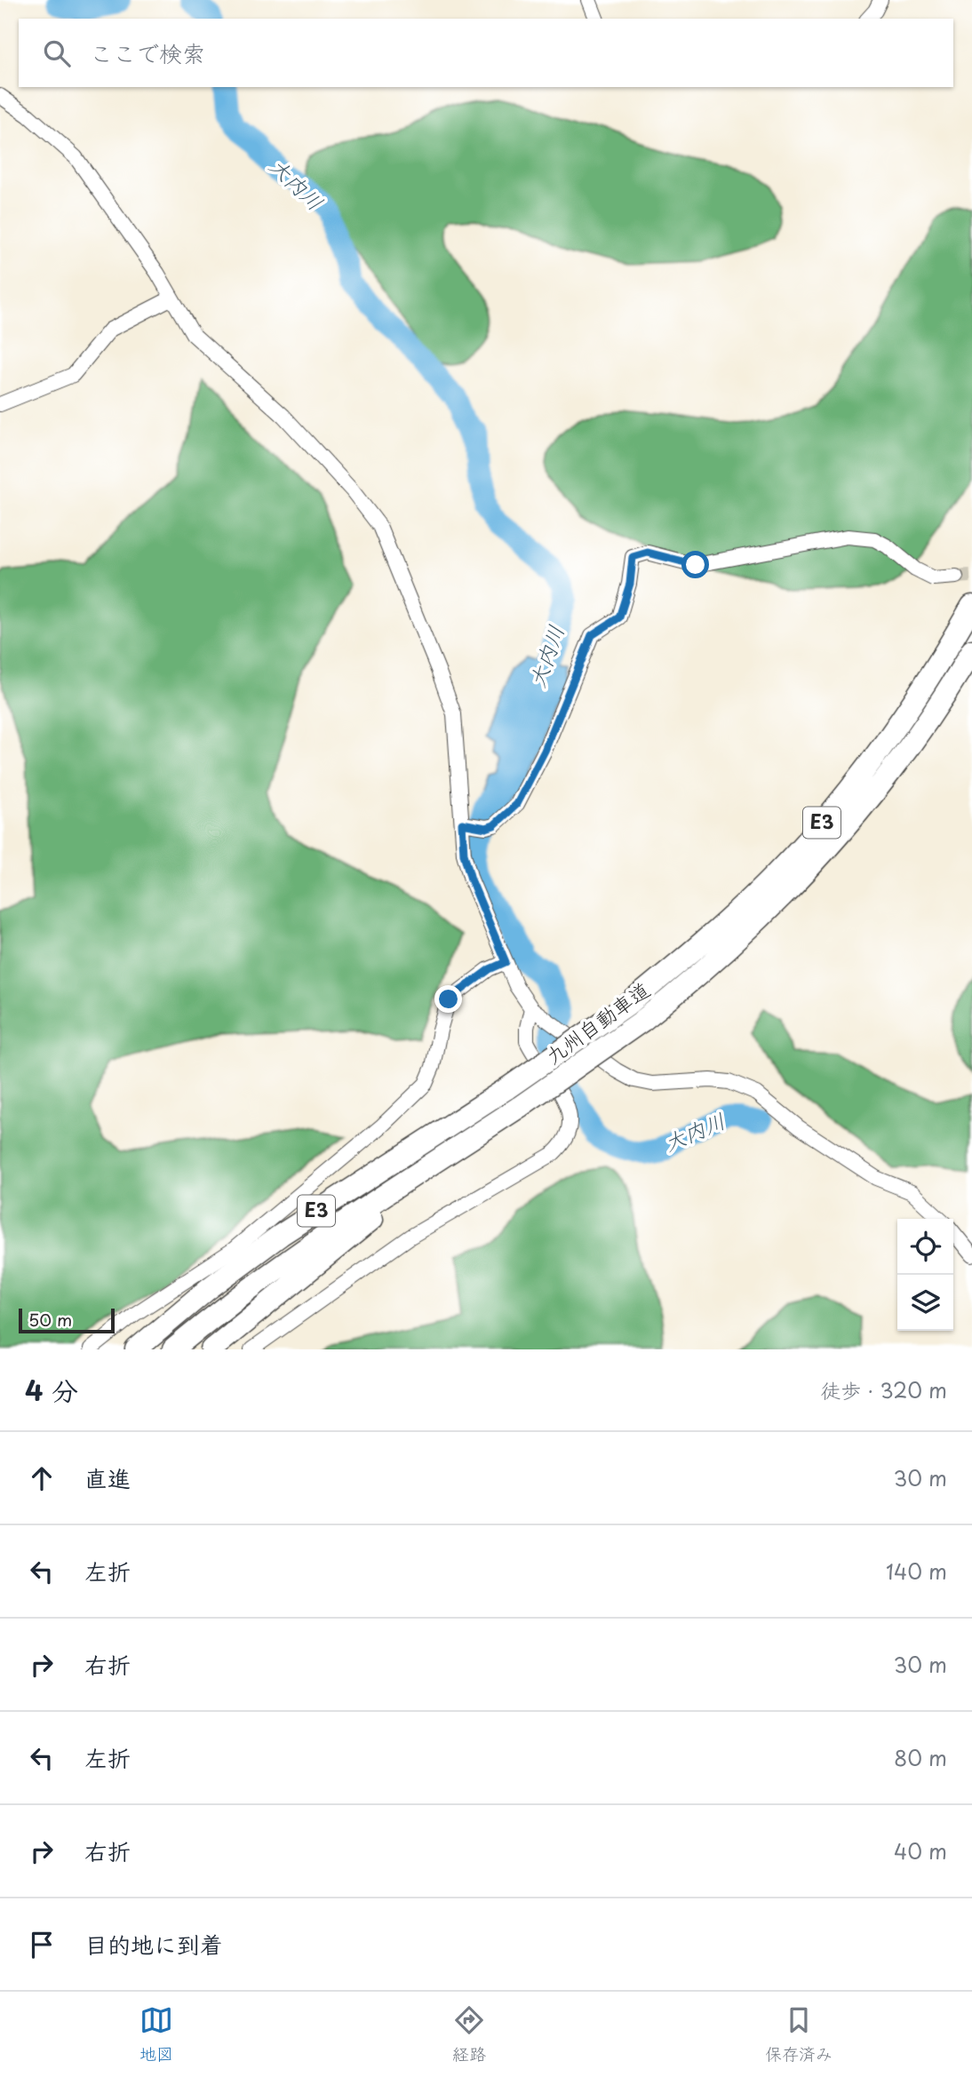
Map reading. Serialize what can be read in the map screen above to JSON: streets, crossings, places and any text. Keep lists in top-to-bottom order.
{
  "streets": {
    "highway": ["E3", "九州自動車道"]
  },
  "water": ["大内川"],
  "scale_bar": "50 m",
  "page": {
    "search": "ここで検索",
    "scale": "50 m",
    "heading": ["4 分", "徒歩 · 320 m"],
    "list": [
      ["直進", "30 m"],
      ["左折", "140 m"],
      ["右折", "30 m"],
      ["左折", "80 m"],
      ["右折", "40 m"],
      "目的地に到着"
    ],
    "nav": ["地図", "経路", "保存済み"]
  }
}
